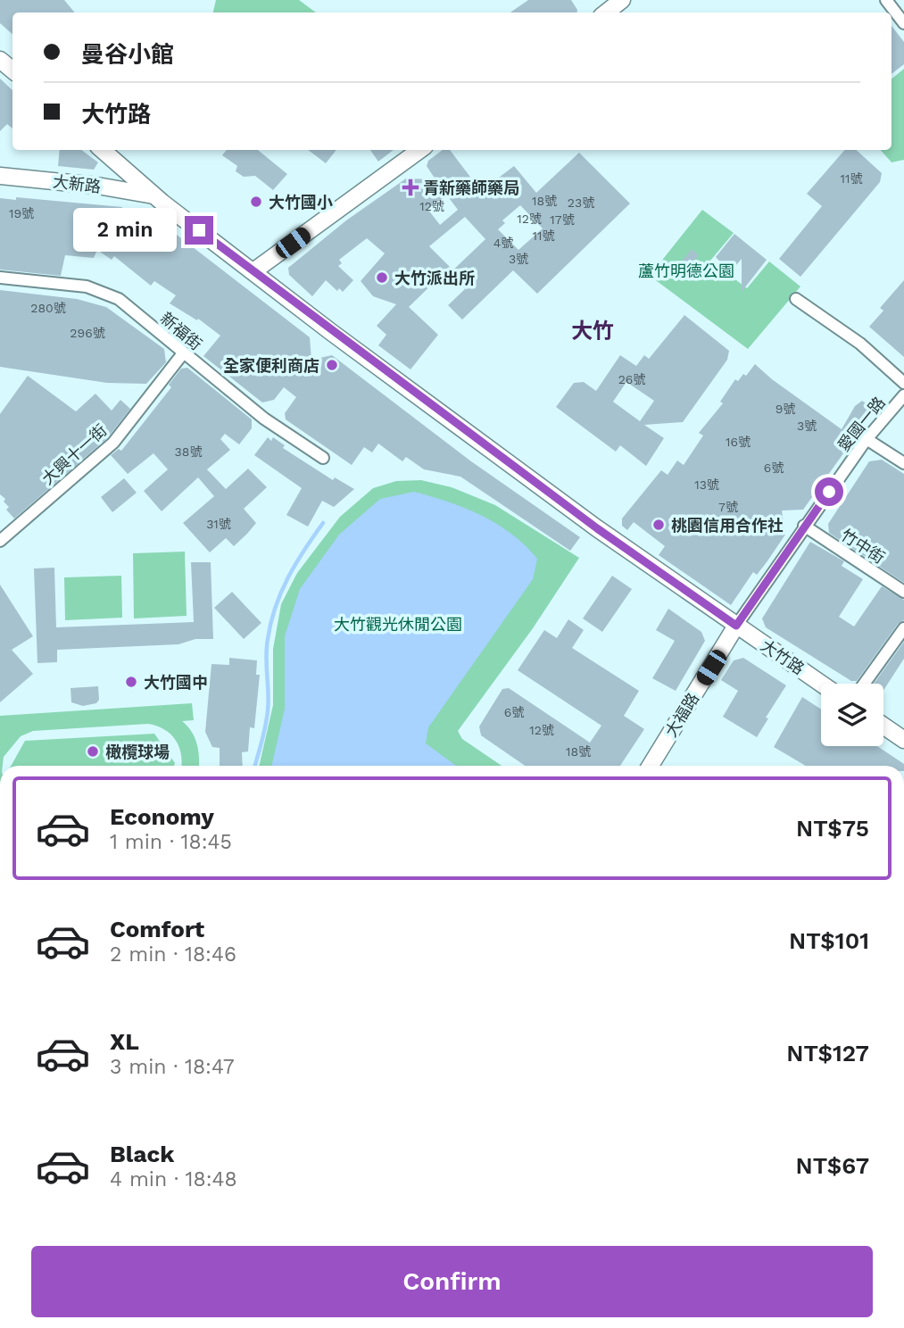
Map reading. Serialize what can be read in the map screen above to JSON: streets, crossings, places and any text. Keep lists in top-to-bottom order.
{
  "streets": {
    "main road": ["大新路", "大竹路", "大福路"],
    "street": [
      "新福街",
      "愛國一路",
      "大興十一街",
      "竹中街"
    ]
  },
  "crossings": [
    ["大新路", "大竹路"],
    ["新福街", "大興十一街"],
    ["愛國一路", "竹中街"],
    ["愛國一路", "大竹路"],
    ["愛國一路", "大福路"],
    ["大竹路", "大福路"]
  ],
  "districts": ["大竹"],
  "parks": ["蘆竹明德公園", "大竹觀光休閒公園"],
  "places": {
    "health": ["青新藥師藥局"],
    "other": [
      "大竹國小",
      "大竹派出所",
      "全家便利商店",
      "桃園信用合作社",
      "大竹國中",
      "橄欖球場"
    ]
  },
  "house_numbers": [
    "11號",
    "18號",
    "23號",
    "12號",
    "19號",
    "12號",
    "17號",
    "11號",
    "4號",
    "3號",
    "280號",
    "296號",
    "26號",
    "9號",
    "3號",
    "16號",
    "38號",
    "6號",
    "13號",
    "7號",
    "31號",
    "6號",
    "12號",
    "18號"
  ],
  "page": {
    "banner": ["曼谷小館", "大竹路"],
    "bubble": "2 min",
    "list": [
      {
        "name": "Economy",
        "note": "1 min · 18:45",
        "value": "NT$75"
      },
      {
        "name": "Comfort",
        "note": "2 min · 18:46",
        "value": "NT$101"
      },
      {
        "name": "XL",
        "note": "3 min · 18:47",
        "value": "NT$127"
      },
      {
        "name": "Black",
        "note": "4 min · 18:48",
        "value": "NT$67"
      }
    ],
    "buttons": "Confirm"
  }
}
